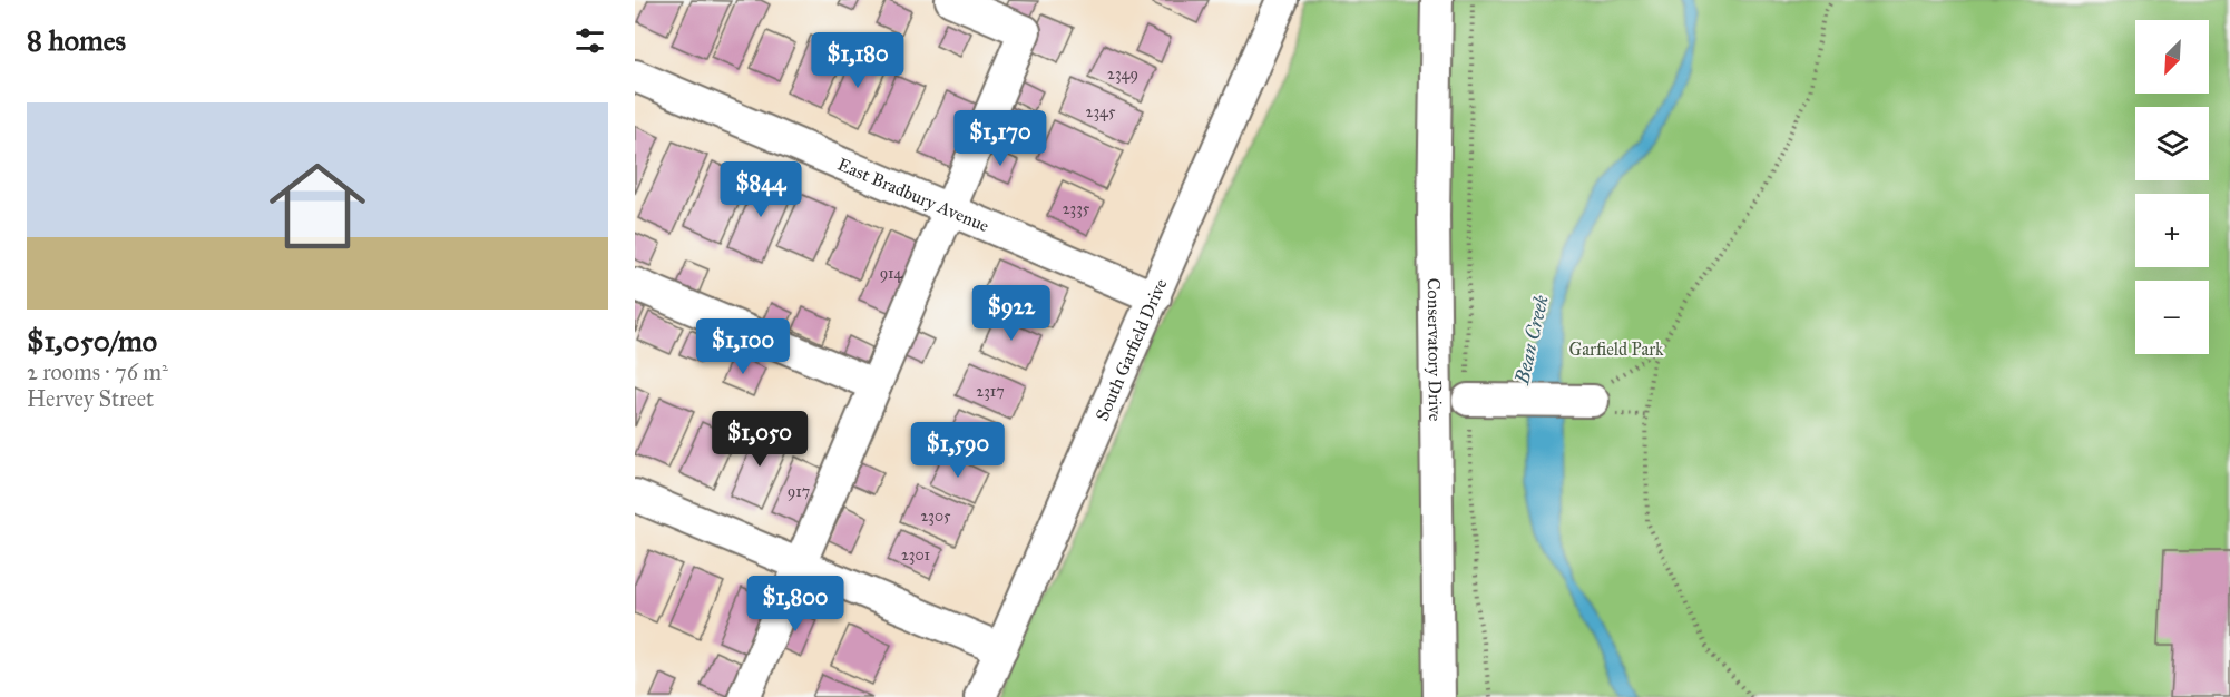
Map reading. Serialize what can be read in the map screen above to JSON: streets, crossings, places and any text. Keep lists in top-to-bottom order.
{
  "streets": {
    "street": ["East Bradbury Avenue", "South Garfield Drive", "Conservatory Drive"]
  },
  "crossings": [
    ["East Bradbury Avenue", "South Garfield Drive"]
  ],
  "water": ["Bean Creek"],
  "parks": ["Garfield Park"],
  "house_numbers": [
    "2349",
    "2345",
    "2335",
    "914",
    "2317",
    "917",
    "2305",
    "2301"
  ],
  "north": "bottom left",
  "page": {
    "heading": "8 homes",
    "map_buttons": ["+", "−"],
    "price": [
      "$1,180",
      "$1,170",
      "$844",
      "$922",
      "$1,100",
      "$1,050",
      "$1,590",
      "$1,800"
    ],
    "list": [
      {
        "name": "$1,050/mo",
        "note": "2 rooms · 76 m² · Hervey Street"
      }
    ]
  }
}
